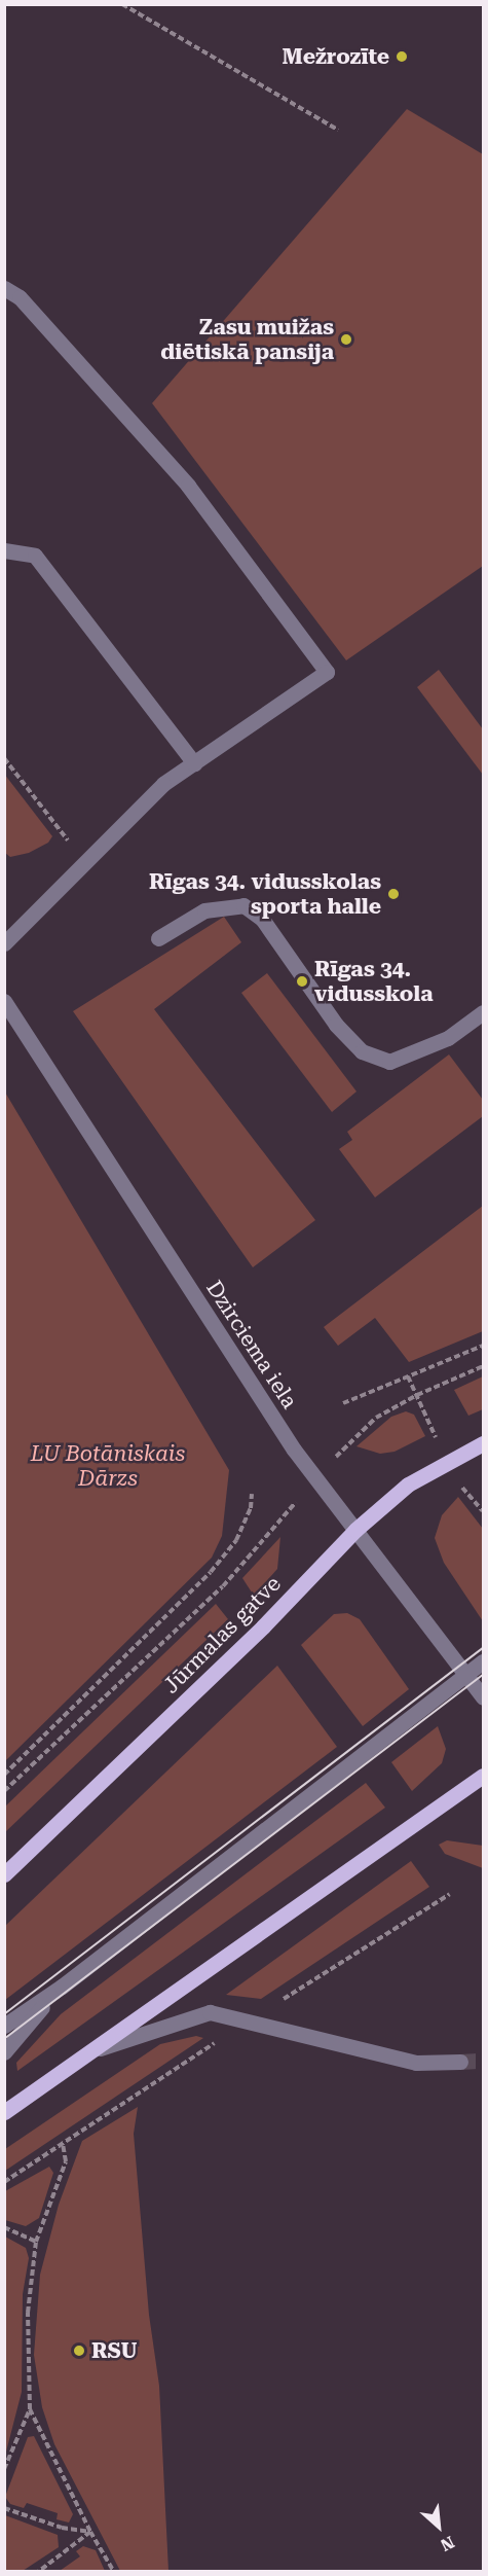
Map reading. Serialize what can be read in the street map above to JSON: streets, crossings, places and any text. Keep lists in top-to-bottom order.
{
  "streets": {
    "main road": ["Jūrmalas gatve"],
    "street": ["Dzirciema iela"]
  },
  "crossings": [
    ["Dzirciema iela", "Jūrmalas gatve"]
  ],
  "parks": ["LU Botāniskais Dārzs"],
  "places": [
    "Mežrozīte",
    "Zasu muižas diētiskā pansija",
    "Rīgas 34. vidusskolas sporta halle",
    "Rīgas 34. vidusskola",
    "RSU"
  ],
  "north": "bottom right"
}
